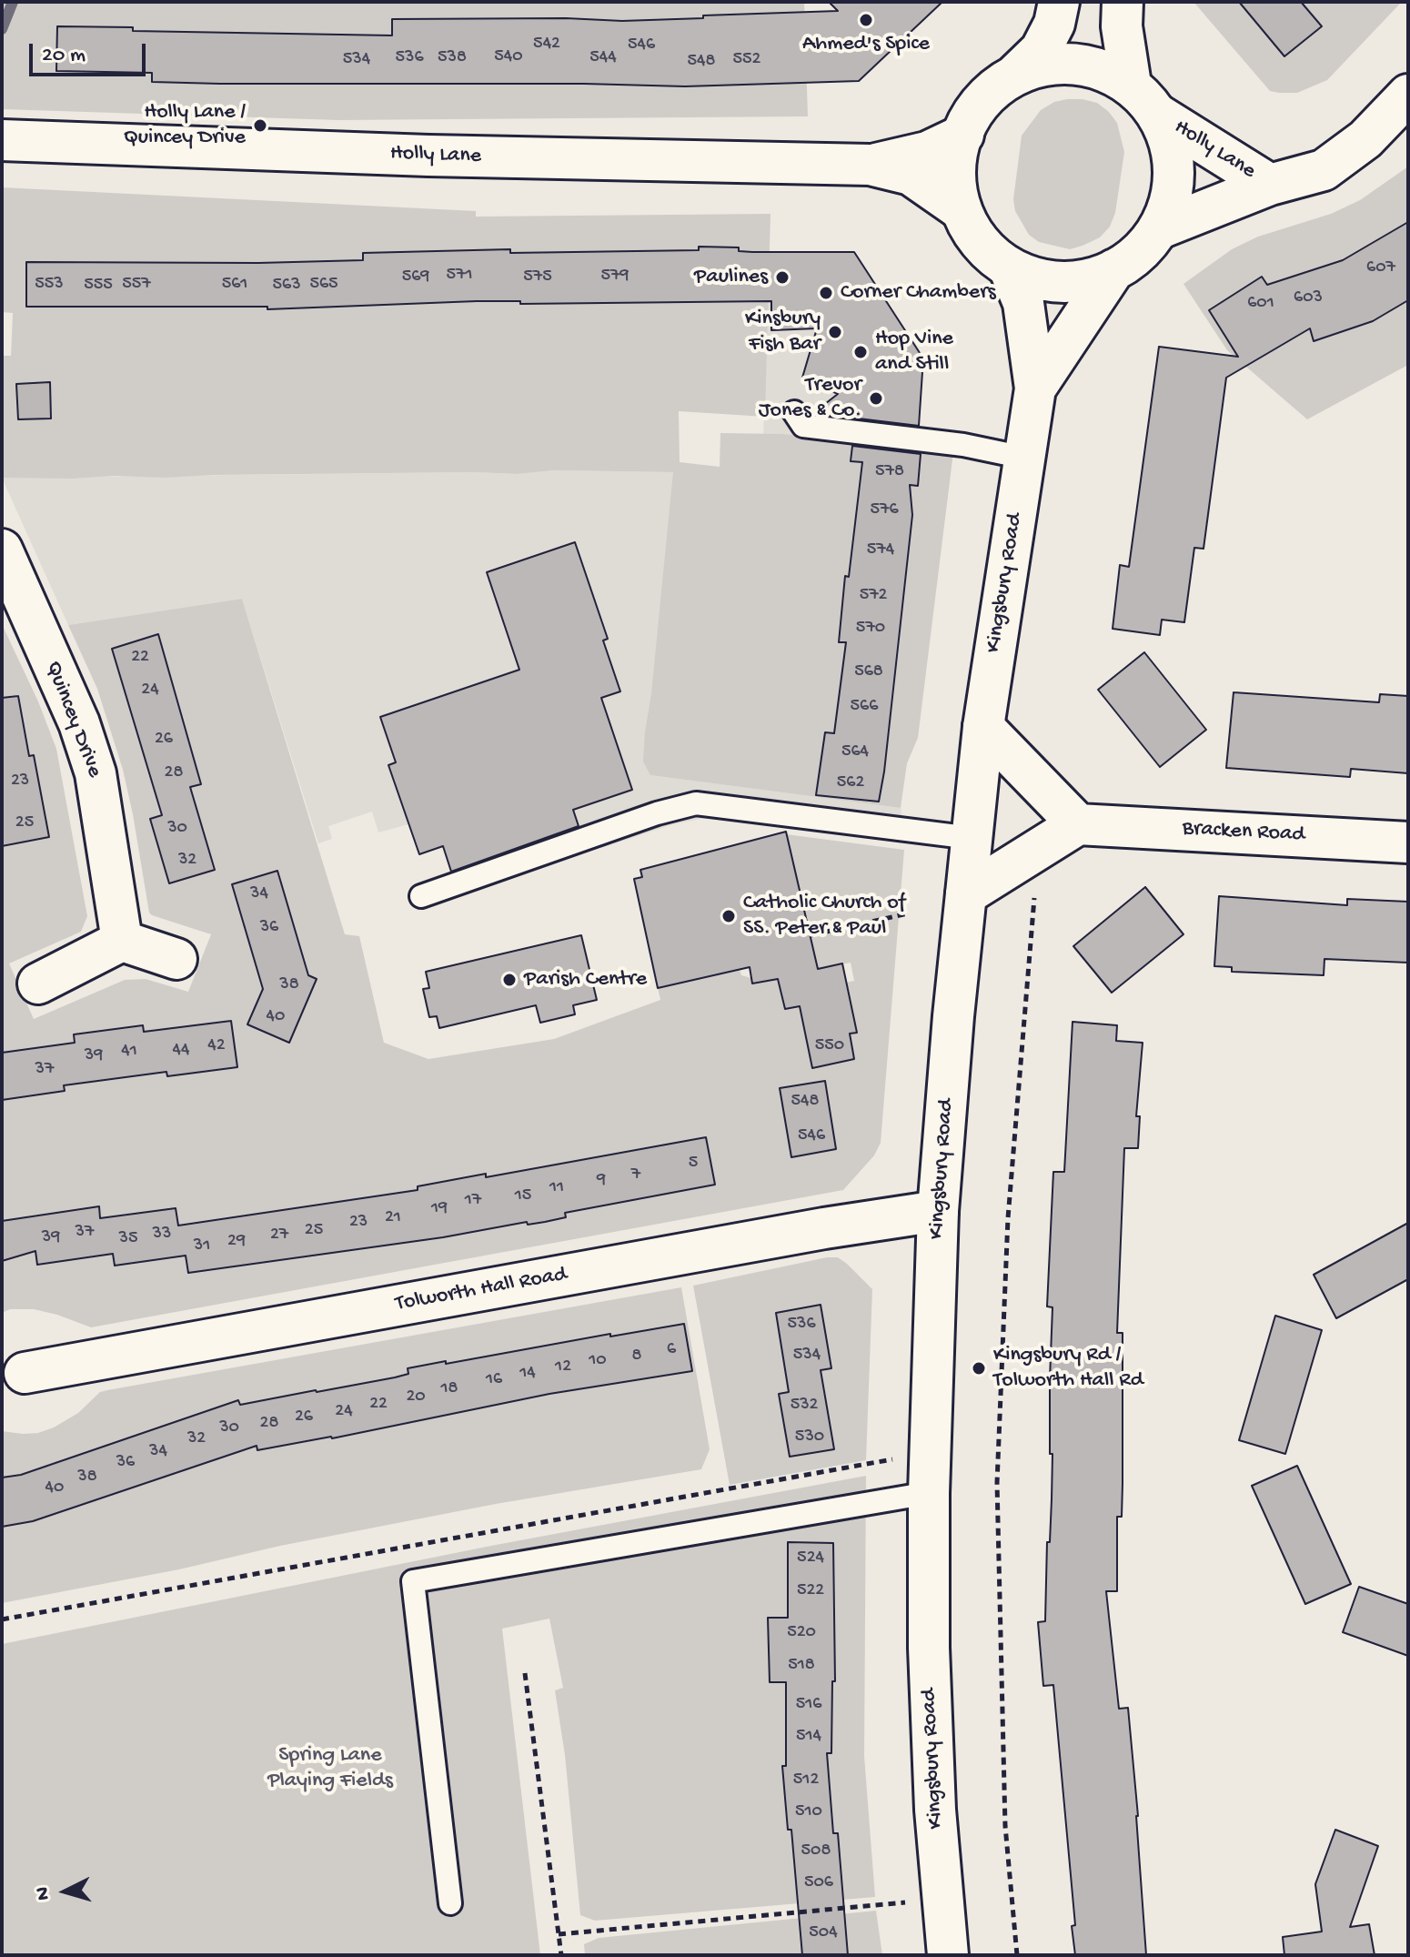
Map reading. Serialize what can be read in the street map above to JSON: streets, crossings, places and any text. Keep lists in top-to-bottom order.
{
  "streets": {
    "street": [
      "Holly Lane",
      "Kingsbury Road",
      "Quincey Drive",
      "Bracken Road",
      "Tolworth Hall Road"
    ]
  },
  "crossings": [
    ["Holly Lane", "Kingsbury Road"],
    ["Kingsbury Road", "Tolworth Hall Road"]
  ],
  "parks": ["Spring Lane Playing Fields"],
  "places": [
    "Ahmed's Spice",
    "Holly Lane / Quincey Drive",
    "Paulines",
    "Corner Chambers",
    "Kinsbury Fish Bar",
    "Hop Vine and Still",
    "Trevor Jones & Co.",
    "Catholic Church of SS. Peter & Paul",
    "Parish Centre",
    "Kingsbury Rd / Tolworth Hall Rd"
  ],
  "house_numbers": [
    "542",
    "546",
    "540",
    "536",
    "538",
    "544",
    "534",
    "552",
    "548",
    "607",
    "571",
    "579",
    "569",
    "575",
    "553",
    "557",
    "561",
    "565",
    "555",
    "563",
    "603",
    "601",
    "578",
    "576",
    "574",
    "572",
    "570",
    "22",
    "568",
    "24",
    "566",
    "26",
    "564",
    "28",
    "23",
    "562",
    "25",
    "30",
    "32",
    "34",
    "36",
    "38",
    "40",
    "42",
    "550",
    "44",
    "41",
    "39",
    "37",
    "548",
    "546",
    "5",
    "7",
    "9",
    "11",
    "15",
    "17",
    "19",
    "21",
    "23",
    "25",
    "37",
    "33",
    "27",
    "39",
    "35",
    "29",
    "31",
    "536",
    "6",
    "534",
    "8",
    "10",
    "12",
    "14",
    "16",
    "18",
    "20",
    "22",
    "532",
    "24",
    "26",
    "28",
    "30",
    "530",
    "32",
    "34",
    "36",
    "38",
    "40",
    "524",
    "522",
    "520",
    "518",
    "516",
    "514",
    "512",
    "510",
    "508",
    "506",
    "504"
  ],
  "scale_bar": "20 m",
  "north": "left"
}
